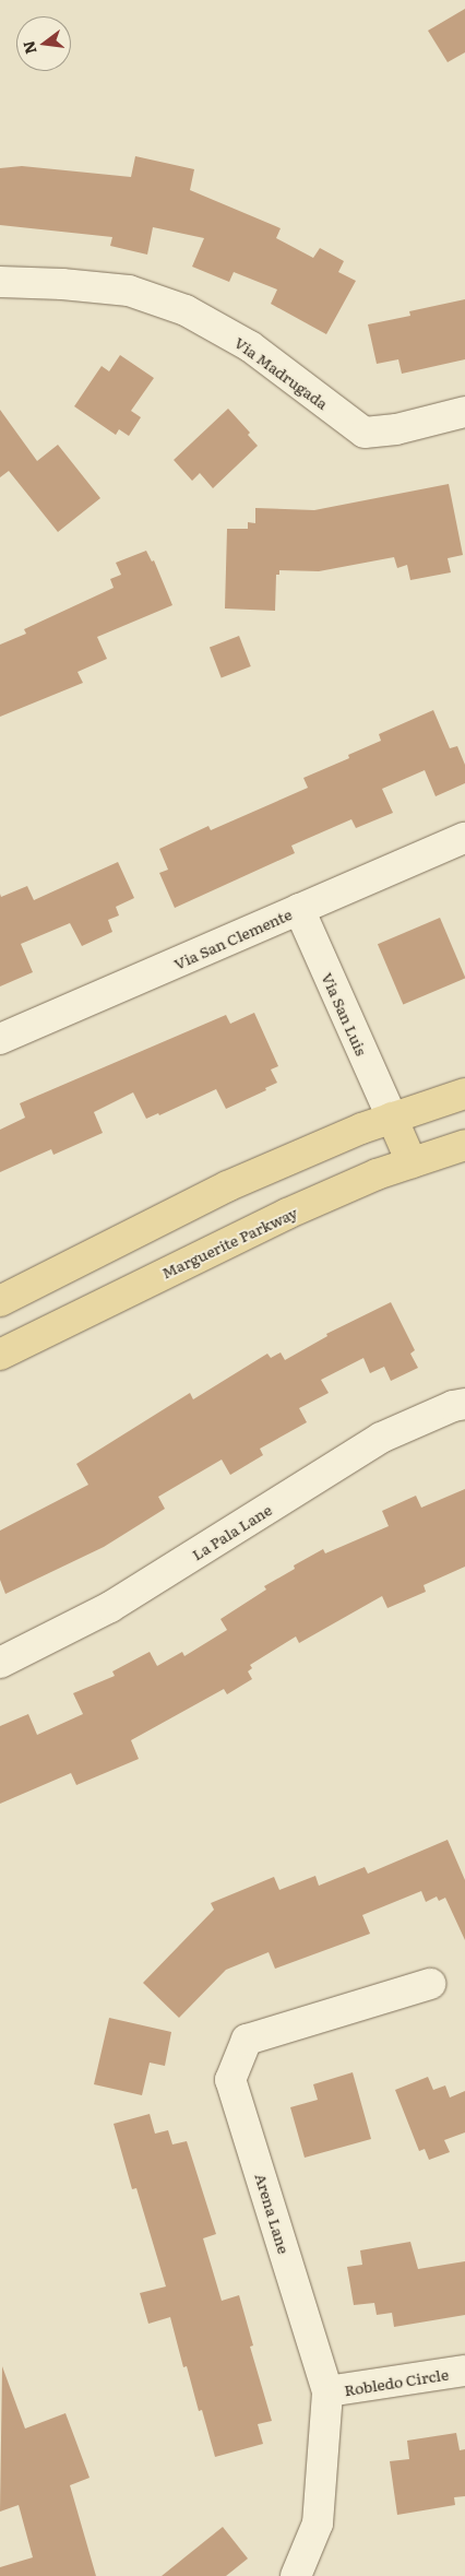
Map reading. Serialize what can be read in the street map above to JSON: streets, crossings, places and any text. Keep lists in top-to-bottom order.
{
  "streets": {
    "main road": ["Marguerite Parkway"],
    "street": [
      "Via Madrugada",
      "Via San Clemente",
      "Via San Luis",
      "La Pala Lane",
      "Arena Lane",
      "Robledo Circle"
    ]
  },
  "crossings": [
    ["Via San Clemente", "Via San Luis"],
    ["Arena Lane", "Robledo Circle"]
  ],
  "north": "left"
}
